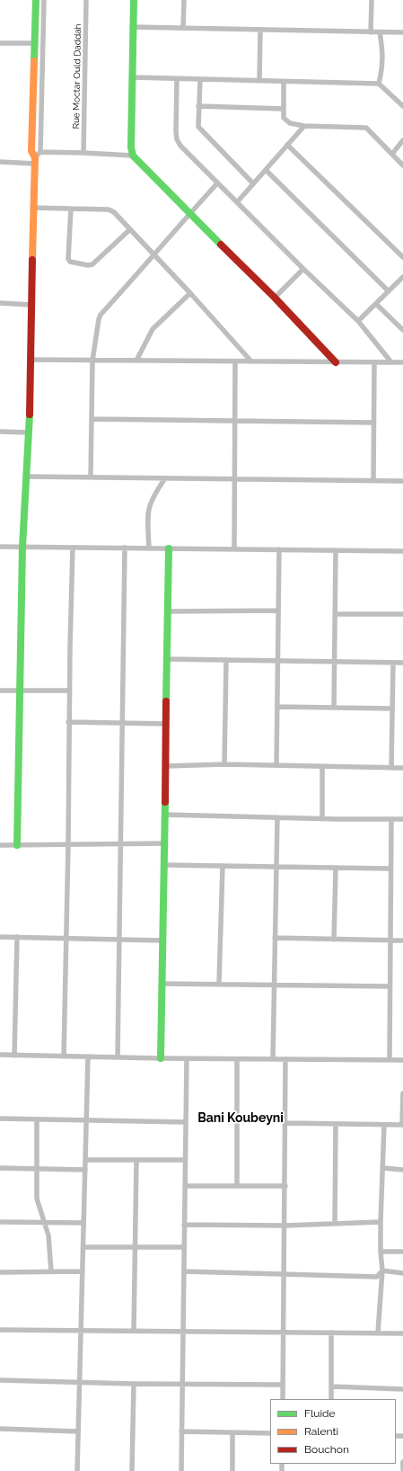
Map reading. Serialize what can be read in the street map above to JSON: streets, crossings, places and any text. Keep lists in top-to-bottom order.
{
  "streets": {
    "street": ["Rue Moctar Ould Daddah"]
  },
  "districts": ["Bani Koubeyni"],
  "legend": ["Fluide", "Ralenti", "Bouchon"]
}
